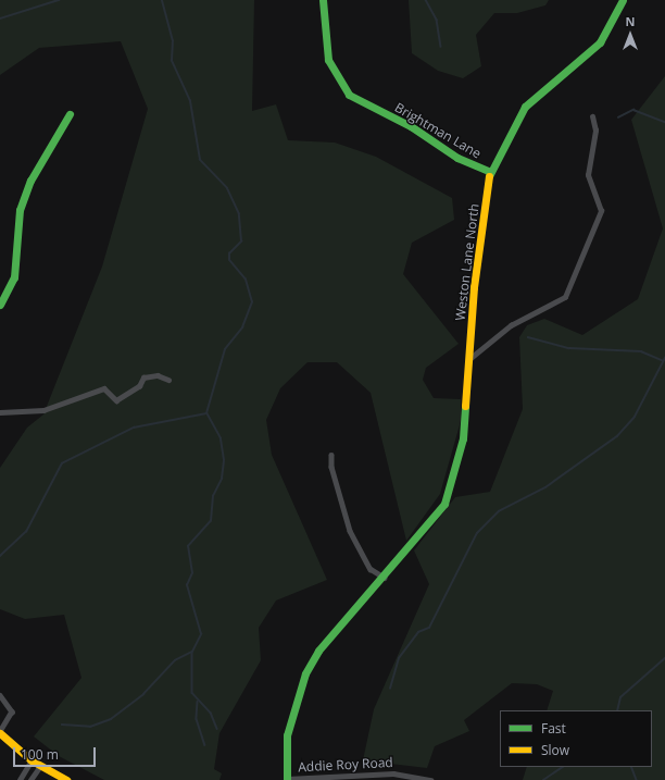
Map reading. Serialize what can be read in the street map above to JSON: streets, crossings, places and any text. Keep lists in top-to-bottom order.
{
  "streets": {
    "street": ["Brightman Lane", "Weston Lane North", "Addie Roy Road"]
  },
  "crossings": [
    ["Brightman Lane", "Weston Lane North"],
    ["Weston Lane North", "Addie Roy Road"]
  ],
  "legend": ["Fast", "Slow"],
  "scale_bar": "100 m",
  "north": "top"
}
